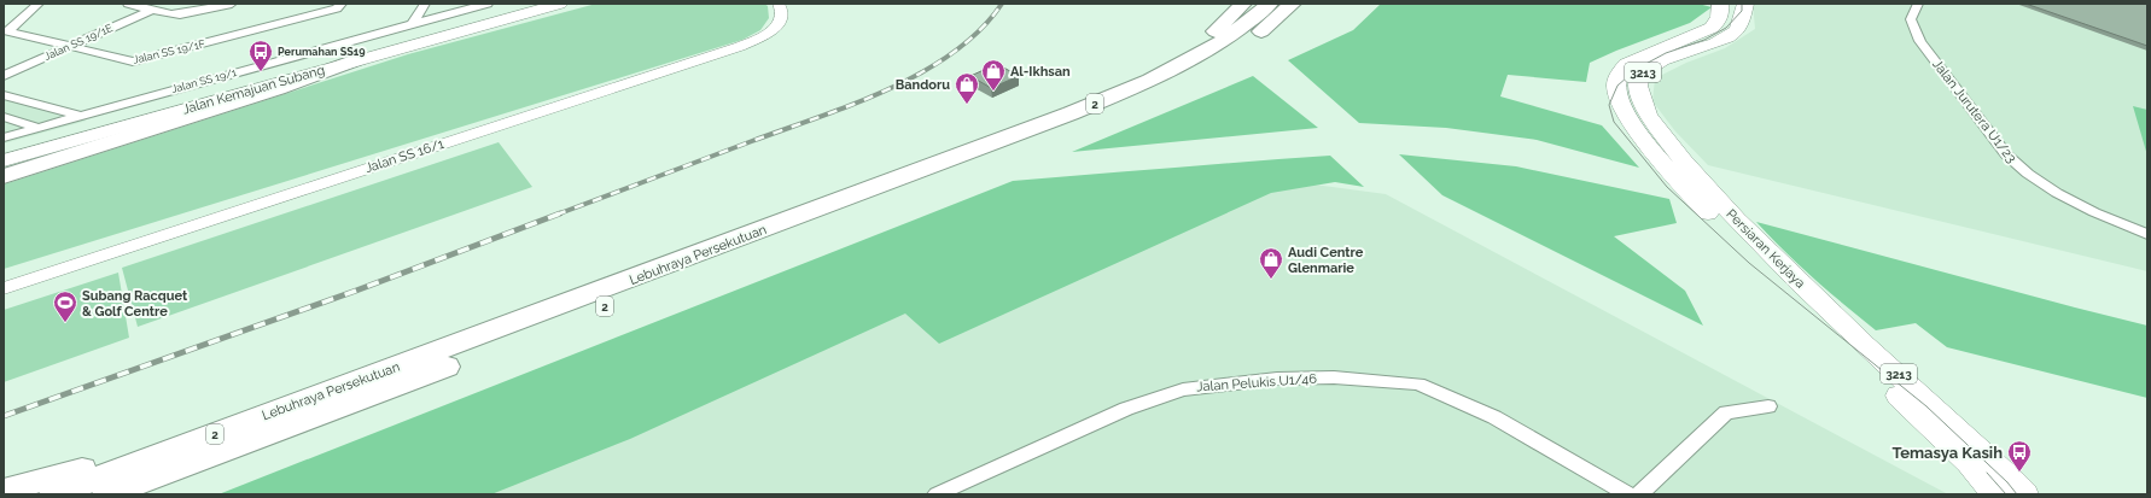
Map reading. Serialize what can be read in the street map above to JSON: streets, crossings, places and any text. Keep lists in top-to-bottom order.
{
  "streets": {
    "highway": ["2", "Lebuhraya Persekutuan"],
    "main road": ["3213", "Jalan Kemajuan Subang", "Persiaran Kerjaya"],
    "street": [
      "Jalan SS 19/1E",
      "Jalan SS 19/1F",
      "Jalan SS 19/1",
      "Jalan Jurutera U1/23",
      "Jalan SS 16/1",
      "Jalan Pelukis U1/46"
    ]
  },
  "crossings": [
    ["Jalan SS 19/1E", "Jalan SS 19/1F"]
  ],
  "places": {
    "bus stop": ["Perumahan SS19", "Temasya Kasih"],
    "shop": ["Al-Ikhsan", "Bandoru", "Audi Centre Glenmarie"],
    "sports": ["Subang Racquet & Golf Centre"]
  }
}
